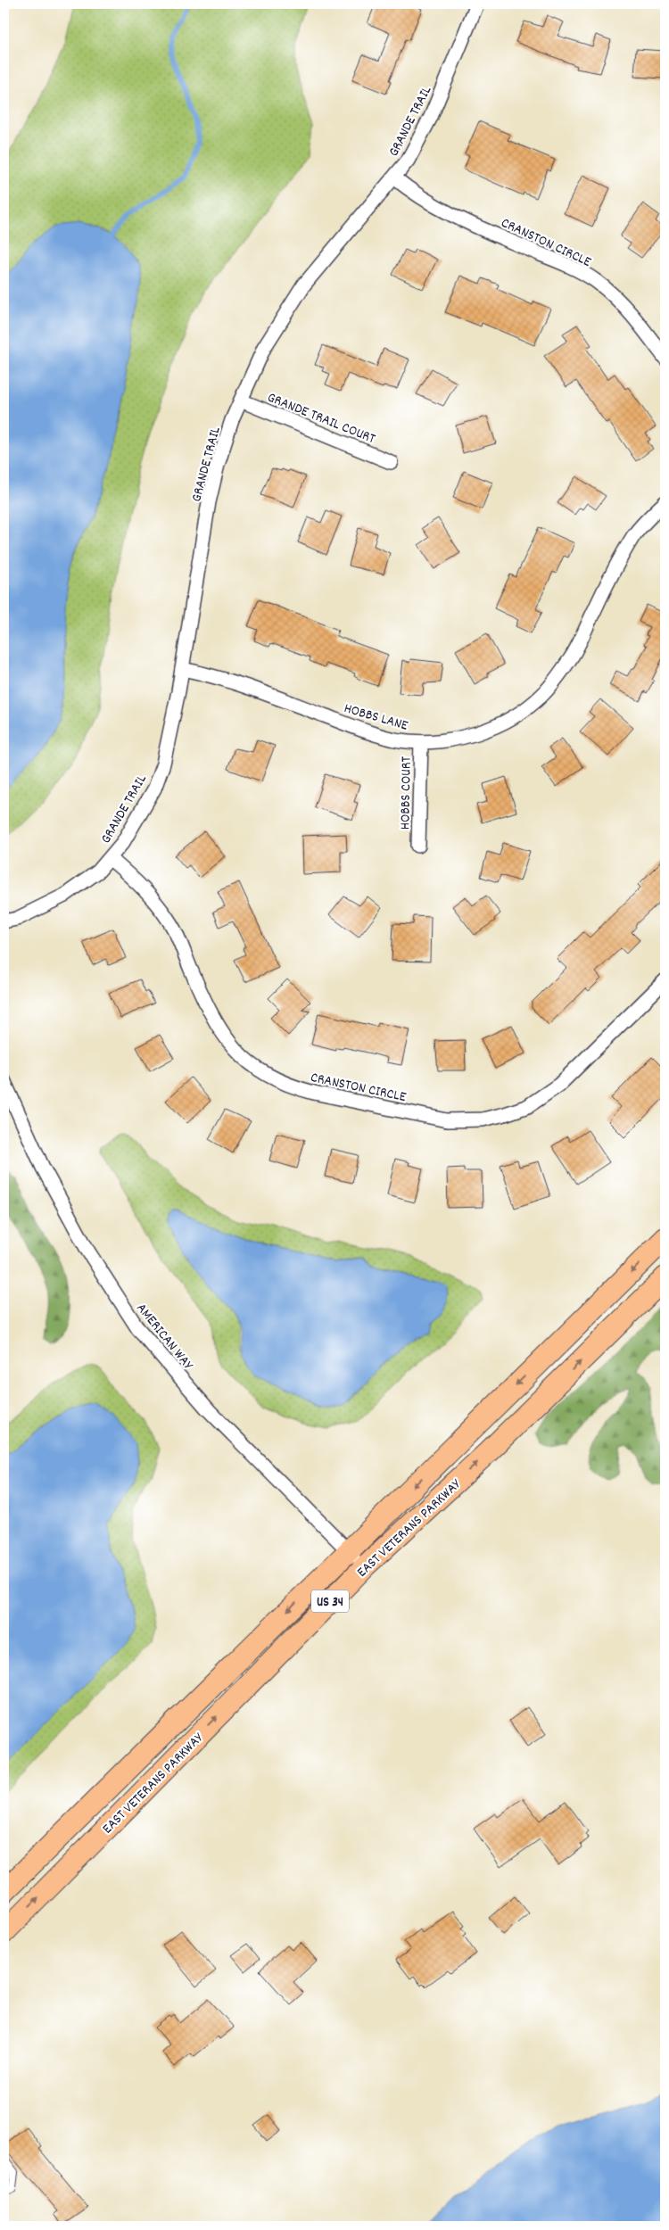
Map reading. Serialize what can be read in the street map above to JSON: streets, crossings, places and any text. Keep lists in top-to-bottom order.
{
  "streets": {
    "main road": ["EAST VETERANS PARKWAY", "US 34"],
    "street": [
      "GRANDE TRAIL",
      "CRANSTON CIRCLE",
      "GRANDE TRAIL COURT",
      "HOBBS LANE",
      "HOBBS COURT",
      "AMERICAN WAY"
    ]
  },
  "crossings": [
    ["GRANDE TRAIL", "CRANSTON CIRCLE"],
    ["GRANDE TRAIL", "GRANDE TRAIL COURT"],
    ["GRANDE TRAIL", "HOBBS LANE"],
    ["HOBBS LANE", "HOBBS COURT"],
    ["AMERICAN WAY", "EAST VETERANS PARKWAY"]
  ]
}
